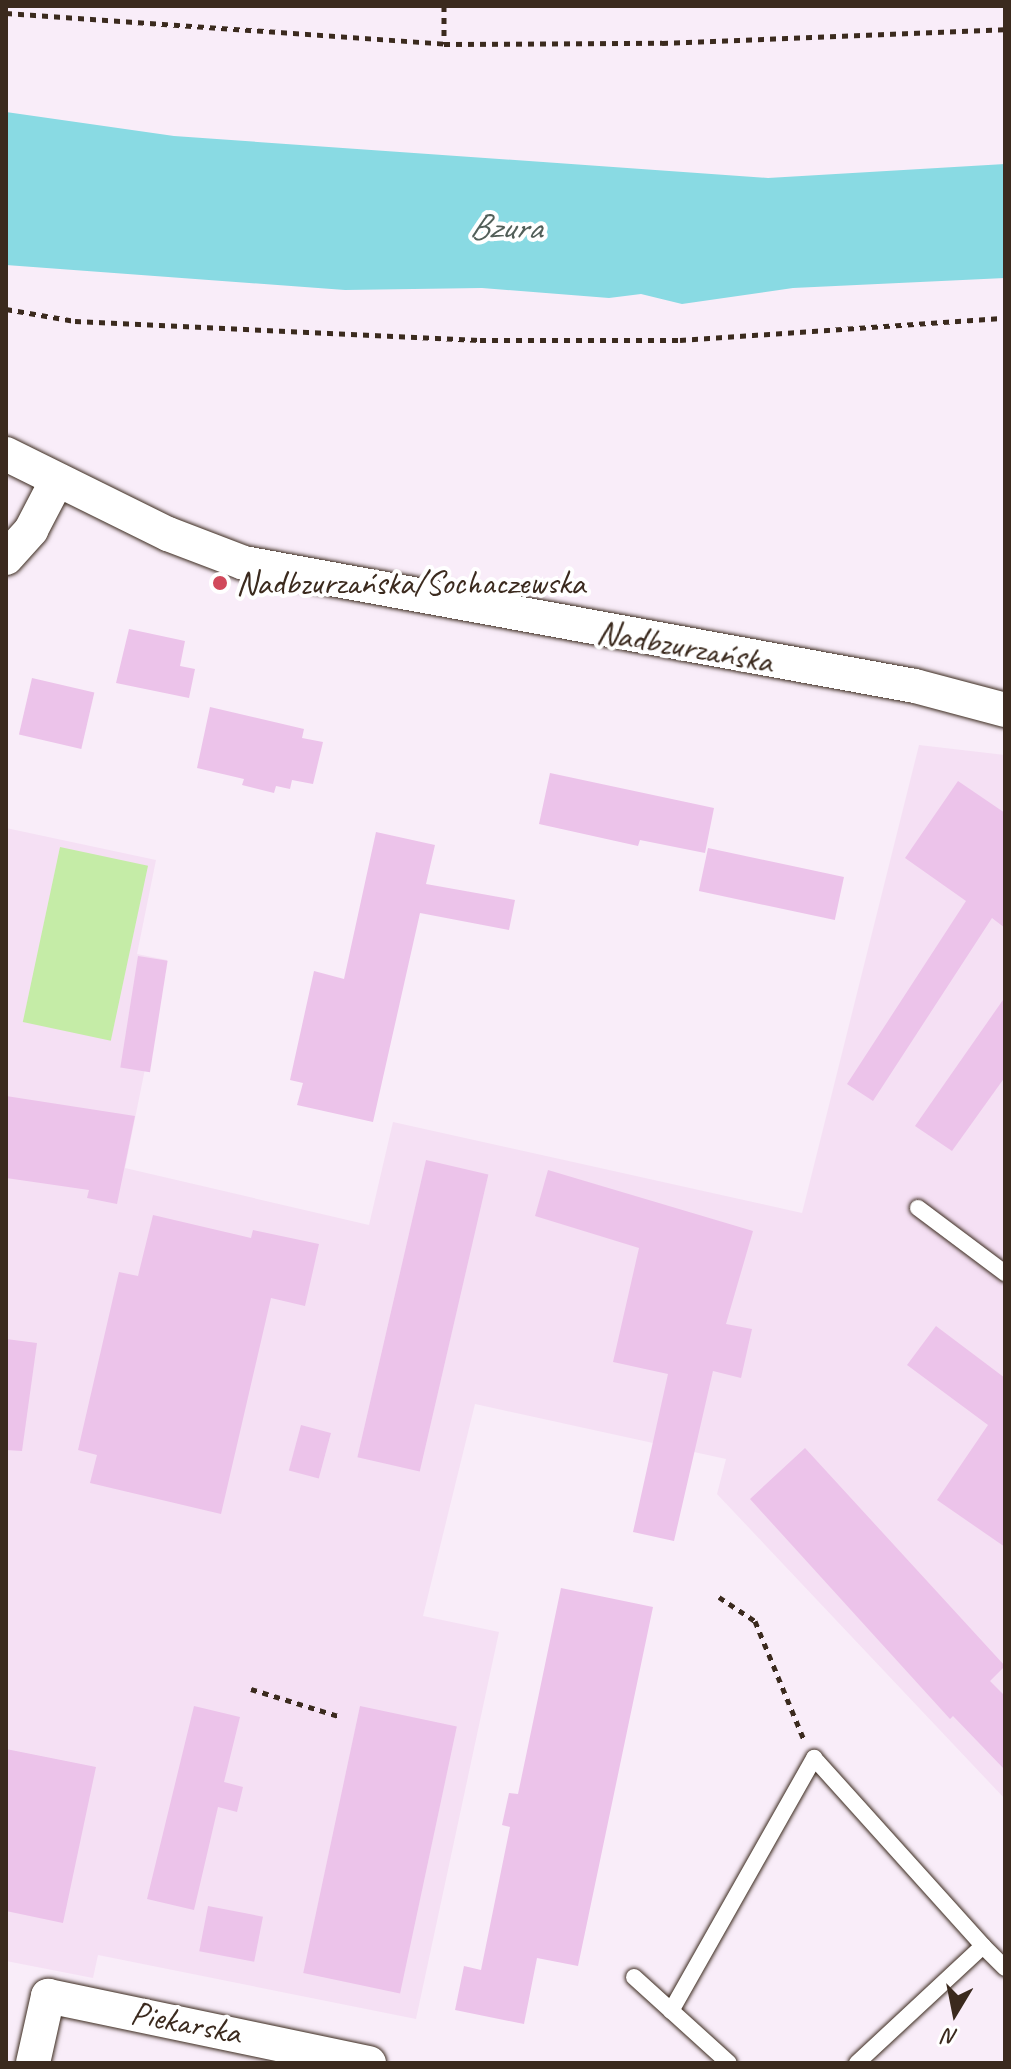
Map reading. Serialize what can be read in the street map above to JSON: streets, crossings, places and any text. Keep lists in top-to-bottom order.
{
  "streets": {
    "street": ["Nadbzurzańska", "Piekarska"]
  },
  "water": ["Bzura"],
  "places": ["Nadbzurzańska/Sochaczewska"],
  "north": "bottom"
}
